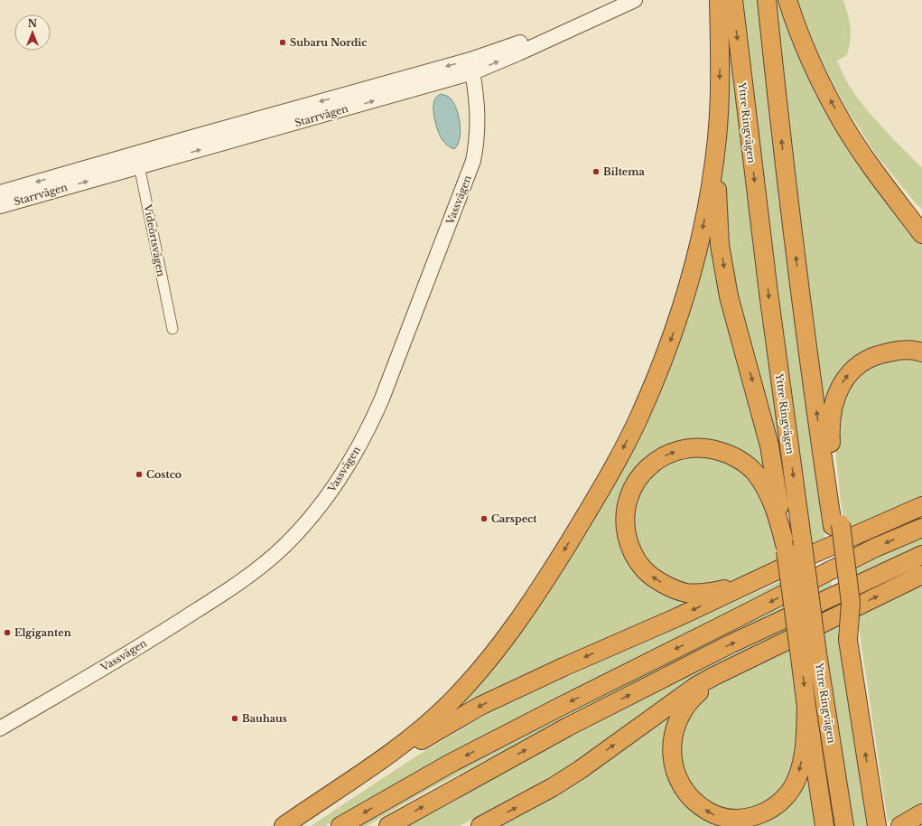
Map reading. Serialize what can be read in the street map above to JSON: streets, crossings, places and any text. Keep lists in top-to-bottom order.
{
  "streets": {
    "highway": ["Yttre Ringvägen"],
    "street": ["Starrvägen", "Vassvägen", "Videörtsvägen"]
  },
  "crossings": [
    ["Starrvägen", "Vassvägen"],
    ["Starrvägen", "Videörtsvägen"]
  ],
  "places": [
    "Subaru Nordic",
    "Biltema",
    "Costco",
    "Carspect",
    "Elgiganten",
    "Bauhaus"
  ],
  "north": "top"
}
